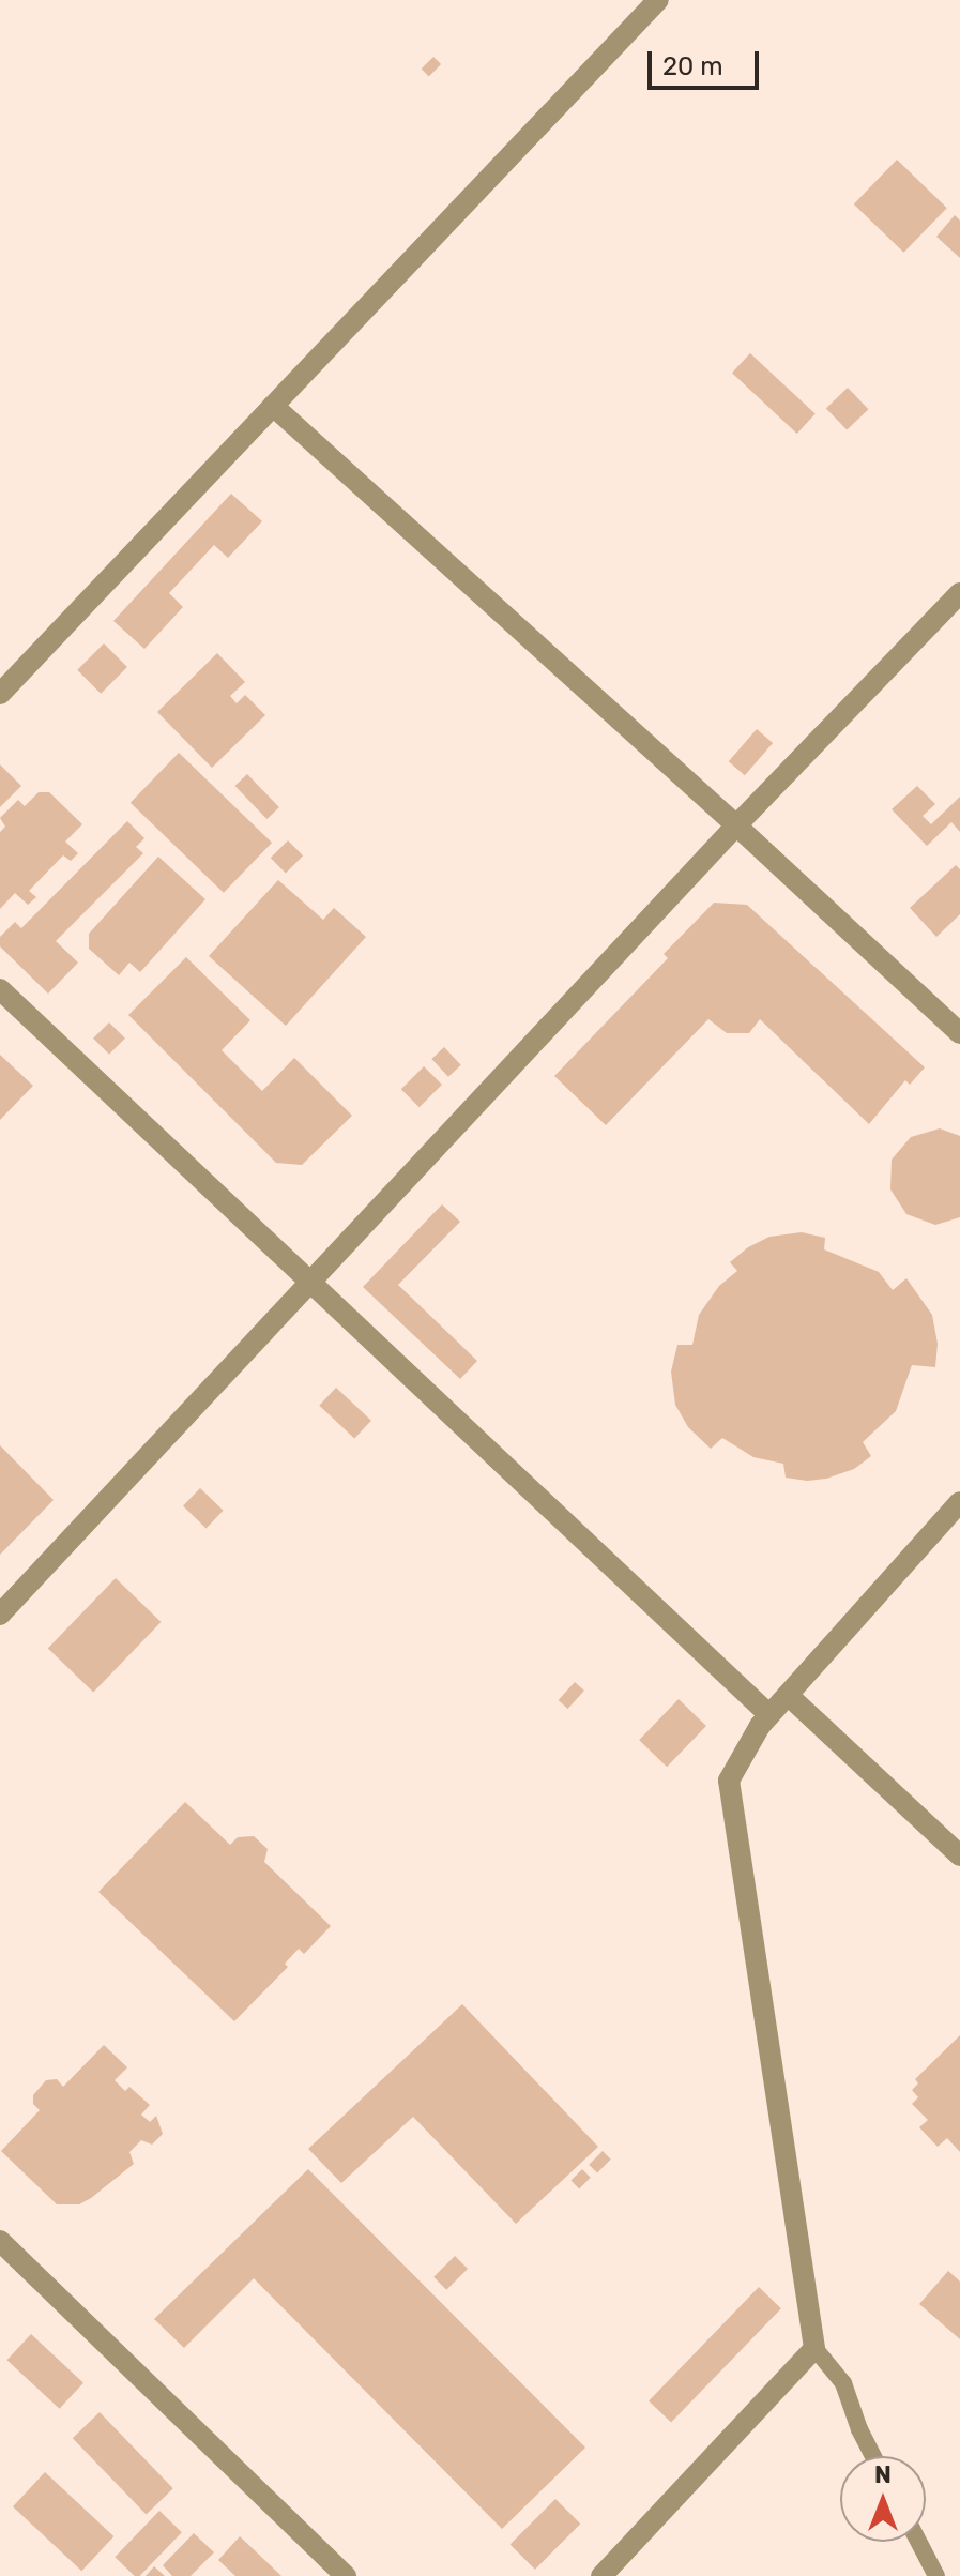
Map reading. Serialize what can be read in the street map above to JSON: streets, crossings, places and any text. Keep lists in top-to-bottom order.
{
  "scale_bar": "20 m",
  "north": "top"
}
